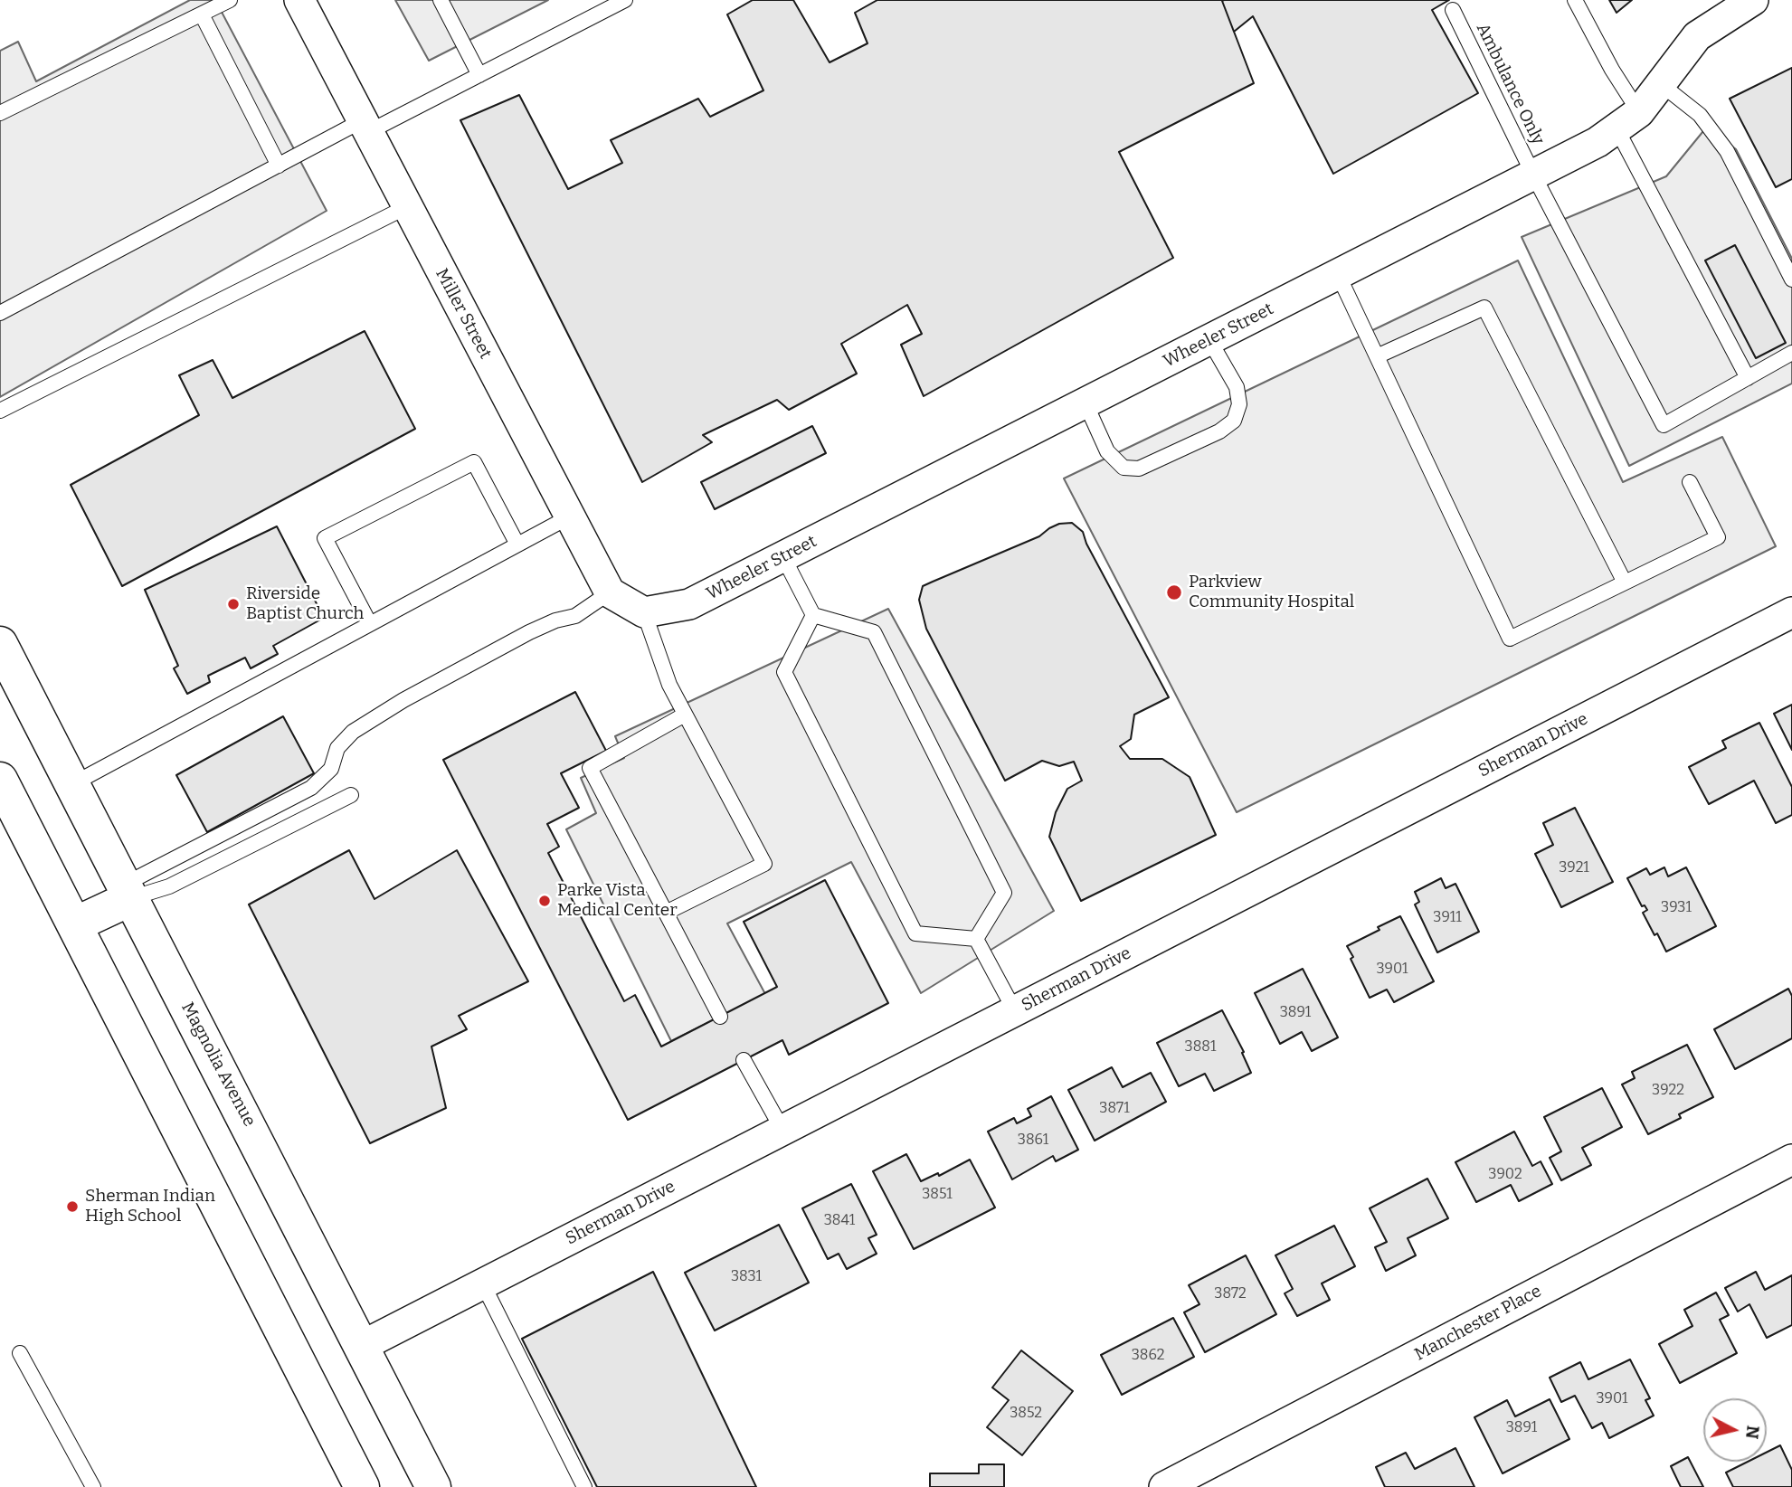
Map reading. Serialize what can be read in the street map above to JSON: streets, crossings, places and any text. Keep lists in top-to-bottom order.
{
  "streets": {
    "main road": ["Magnolia Avenue"],
    "street": [
      "Miller Street",
      "Wheeler Street",
      "Sherman Drive",
      "Manchester Place"
    ],
    "lane": ["Ambulance Only"]
  },
  "crossings": [
    ["Ambulance Only", "Wheeler Street"],
    ["Sherman Drive", "Magnolia Avenue"]
  ],
  "places": [
    "Parkview Community Hospital",
    "Riverside Baptist Church",
    "Parke Vista Medical Center",
    "Sherman Indian High School"
  ],
  "house_numbers": [
    "3921",
    "3931",
    "3911",
    "3901",
    "3891",
    "3881",
    "3922",
    "3871",
    "3861",
    "3902",
    "3851",
    "3841",
    "3831",
    "3872",
    "3862",
    "3901",
    "3852",
    "3891"
  ],
  "north": "right"
}
